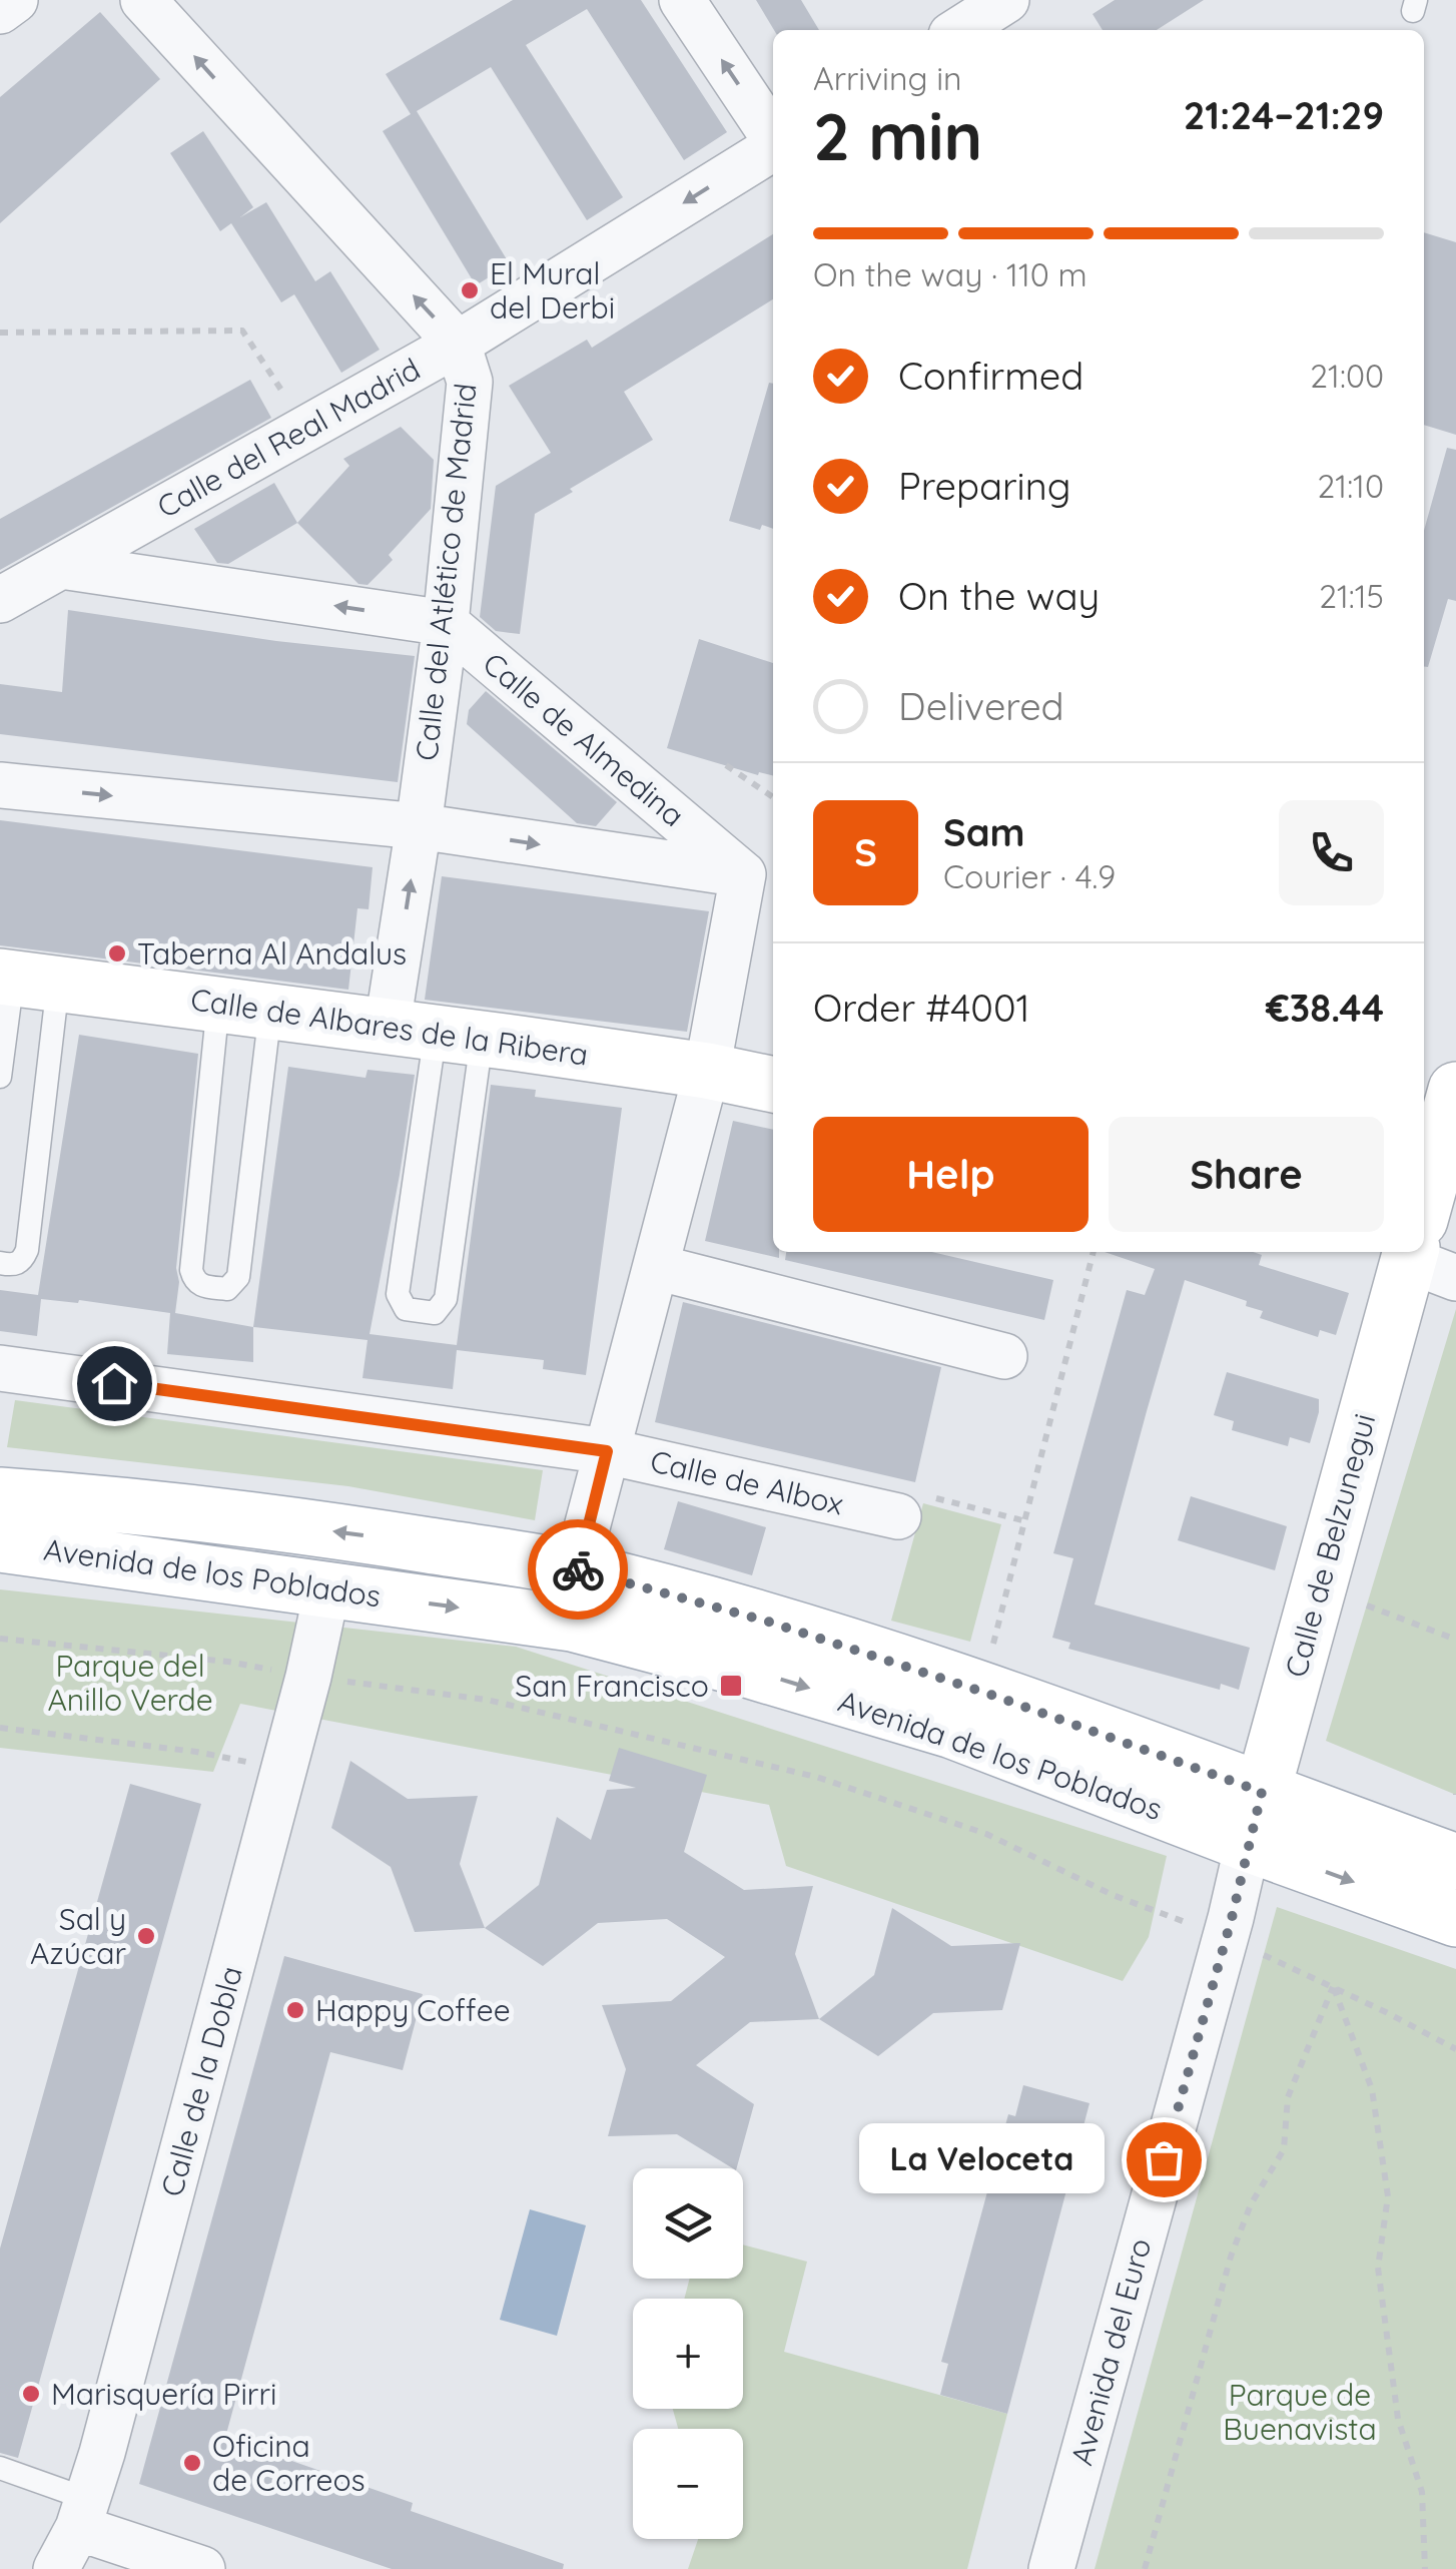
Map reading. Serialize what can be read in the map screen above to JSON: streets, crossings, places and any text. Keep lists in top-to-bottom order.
{
  "streets": {
    "main road": ["Calle de Albares de la Ribera", "Calle de Belzunegui", "Avenida de los Poblados"],
    "street": [
      "Calle del Real Madrid",
      "Calle del Atlético de Madrid",
      "Calle de Almedina",
      "Calle de Albox",
      "Calle de la Dobla",
      "Avenida del Euro"
    ]
  },
  "crossings": [
    ["Calle del Real Madrid", "Calle del Atlético de Madrid"],
    ["Calle del Atlético de Madrid", "Calle de Almedina"],
    ["Calle del Atlético de Madrid", "Calle de Albares de la Ribera"],
    ["Calle de Belzunegui", "Avenida de los Poblados"],
    ["Calle de Belzunegui", "Avenida del Euro"],
    ["Avenida de los Poblados", "Calle de la Dobla"],
    ["Avenida de los Poblados", "Avenida del Euro"]
  ],
  "one_way": ["Calle del Real Madrid", "Calle del Atlético de Madrid"],
  "parks": ["Parque del Anillo Verde", "Parque de Buenavista"],
  "places": {
    "other": [
      "El Mural del Derbi",
      "Taberna Al Andalus",
      "Sal y Azúcar",
      "Happy Coffee",
      "La Veloceta",
      "Marisquería Pirri",
      "Oficina de Correos"
    ],
    "transit": ["San Francisco"]
  },
  "page": {
    "heading": ["2 min", "Arriving in", "21:24–21:29"],
    "panel": [
      "Sam",
      "Courier · 4.9",
      "Order #4001",
      "€38.44"
    ],
    "bar": "On the way · 110 m",
    "list": [
      ["Confirmed", "21:00"],
      ["Preparing", "21:10"],
      ["On the way", "21:15"],
      "Delivered"
    ],
    "round": "S",
    "buttons": ["Help", "Share"],
    "bubble": "La Veloceta",
    "map_buttons": ["+", "−"]
  }
}
